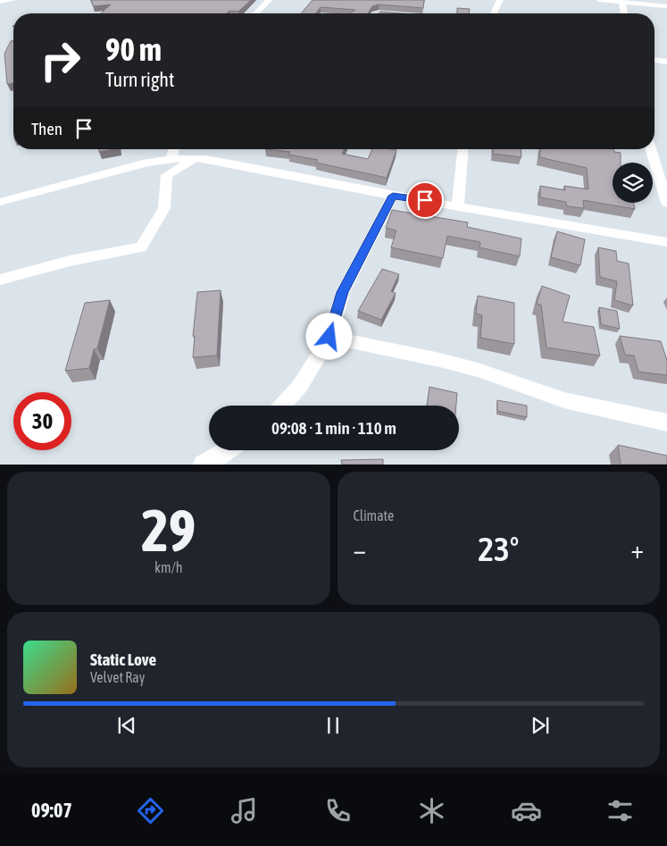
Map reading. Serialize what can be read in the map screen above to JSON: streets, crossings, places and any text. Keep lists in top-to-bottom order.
{
  "page": {
    "turn": ["90 m", "Turn right"],
    "then": "Then",
    "limit": "30",
    "trip": "09:08 · 1 min · 110 m",
    "tile": [
      ["29", "km/h"],
      "Climate"
    ],
    "heat": ["−", "23°", "+"],
    "song": ["Static Love", "Velvet Ray"],
    "tabs": "09:07"
  }
}
